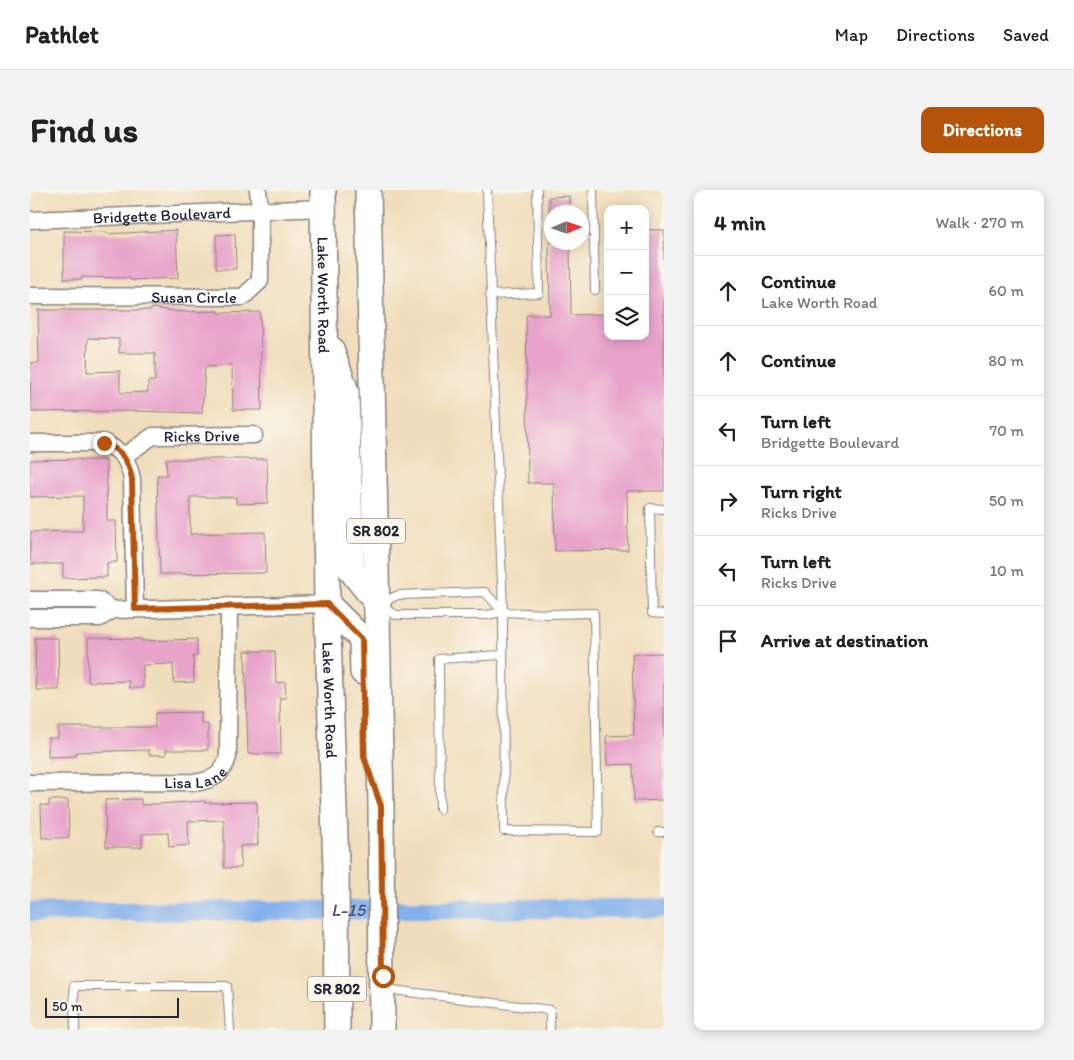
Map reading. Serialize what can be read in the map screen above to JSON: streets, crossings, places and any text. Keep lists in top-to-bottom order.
{
  "streets": {
    "main road": ["Lake Worth Road", "SR 802"],
    "street": [
      "Bridgette Boulevard",
      "Susan Circle",
      "Ricks Drive",
      "Lisa Lane"
    ]
  },
  "crossings": [
    ["Bridgette Boulevard", "Lake Worth Road"],
    ["Bridgette Boulevard", "Susan Circle"]
  ],
  "water": ["L-15"],
  "scale_bar": "50 m",
  "north": "right",
  "page": {
    "header": "Pathlet",
    "nav": ["Map", "Directions", "Saved"],
    "buttons": "Directions",
    "title": "Find us",
    "heading": ["4 min", "Walk · 270 m"],
    "map_buttons": ["+", "−"],
    "list": [
      ["Continue", "Lake Worth Road", "60 m"],
      ["Continue", "80 m"],
      ["Turn left", "Bridgette Boulevard", "70 m"],
      ["Turn right", "Ricks Drive", "50 m"],
      ["Turn left", "Ricks Drive", "10 m"],
      "Arrive at destination"
    ],
    "scale": "50 m"
  }
}
